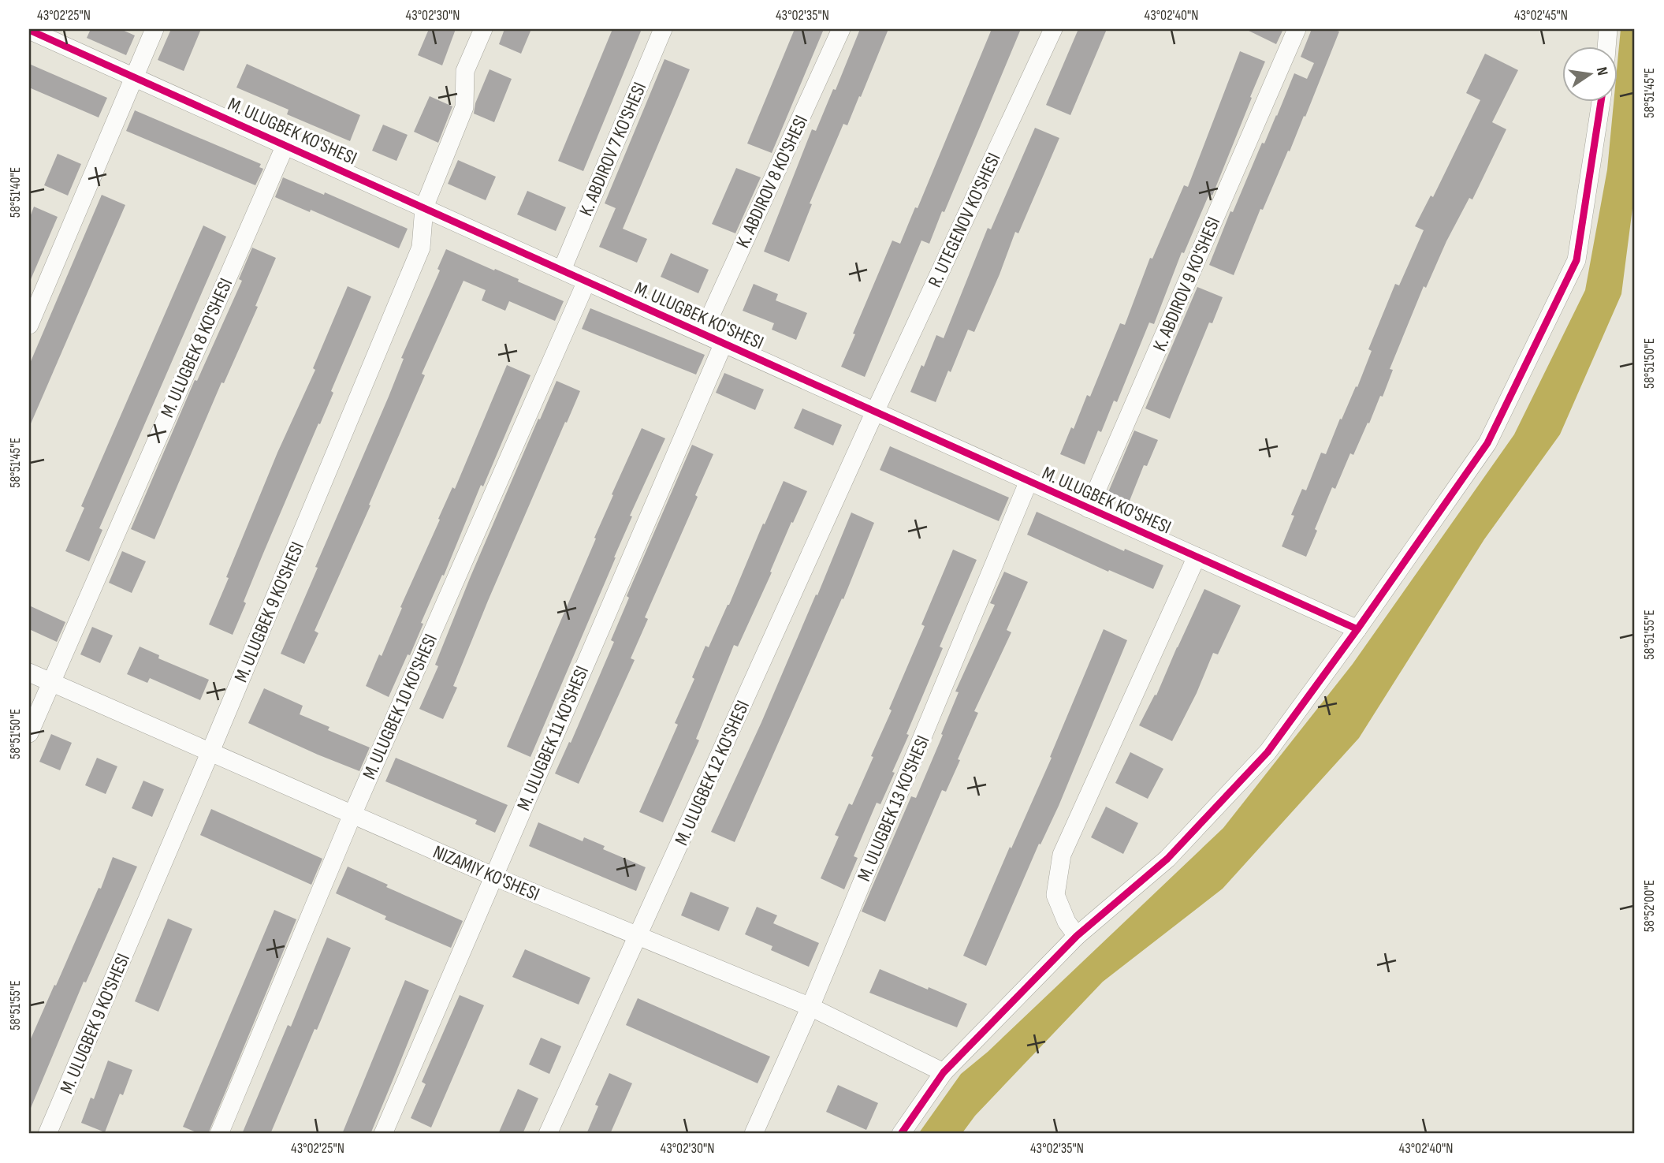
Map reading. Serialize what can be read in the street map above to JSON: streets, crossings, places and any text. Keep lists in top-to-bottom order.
{
  "streets": {
    "street": [
      "M. ULUGBEK KO'SHESI",
      "K. ABDIROV 7 KO'SHESI",
      "K. ABDIROV 8 KO'SHESI",
      "R. UTEGENOV KO'SHESI",
      "K. ABDIROV 9 KO'SHESI",
      "M. ULUGBEK 8 KO'SHESI",
      "M. ULUGBEK 9 KO'SHESI",
      "M. ULUGBEK 10 KO'SHESI",
      "M. ULUGBEK 11 KO'SHESI",
      "M. ULUGBEK 12 KO'SHESI",
      "M. ULUGBEK 13 KO'SHESI",
      "NIZAMIY KO'SHESI"
    ]
  },
  "crossings": [
    ["M. ULUGBEK KO'SHESI", "K. ABDIROV 7 KO'SHESI"],
    ["M. ULUGBEK KO'SHESI", "K. ABDIROV 8 KO'SHESI"],
    ["M. ULUGBEK KO'SHESI", "R. UTEGENOV KO'SHESI"],
    ["M. ULUGBEK KO'SHESI", "K. ABDIROV 9 KO'SHESI"],
    ["M. ULUGBEK KO'SHESI", "M. ULUGBEK 8 KO'SHESI"],
    ["M. ULUGBEK KO'SHESI", "M. ULUGBEK 9 KO'SHESI"],
    ["M. ULUGBEK KO'SHESI", "M. ULUGBEK 10 KO'SHESI"],
    ["M. ULUGBEK KO'SHESI", "M. ULUGBEK 11 KO'SHESI"],
    ["M. ULUGBEK KO'SHESI", "M. ULUGBEK 12 KO'SHESI"],
    ["M. ULUGBEK KO'SHESI", "M. ULUGBEK 13 KO'SHESI"],
    ["R. UTEGENOV KO'SHESI", "M. ULUGBEK 12 KO'SHESI"],
    ["M. ULUGBEK 8 KO'SHESI", "NIZAMIY KO'SHESI"],
    ["M. ULUGBEK 9 KO'SHESI", "NIZAMIY KO'SHESI"],
    ["M. ULUGBEK 10 KO'SHESI", "NIZAMIY KO'SHESI"],
    ["M. ULUGBEK 11 KO'SHESI", "NIZAMIY KO'SHESI"],
    ["M. ULUGBEK 12 KO'SHESI", "NIZAMIY KO'SHESI"],
    ["M. ULUGBEK 13 KO'SHESI", "NIZAMIY KO'SHESI"]
  ],
  "north": "right",
  "coordinates": [
    "43°02'25\"N",
    "43°02'30\"N",
    "43°02'35\"N",
    "43°02'40\"N",
    "43°02'45\"N",
    "58°51'45\"E",
    "58°51'40\"E",
    "58°51'50\"E",
    "58°51'55\"E",
    "58°52'00\"E"
  ]
}
